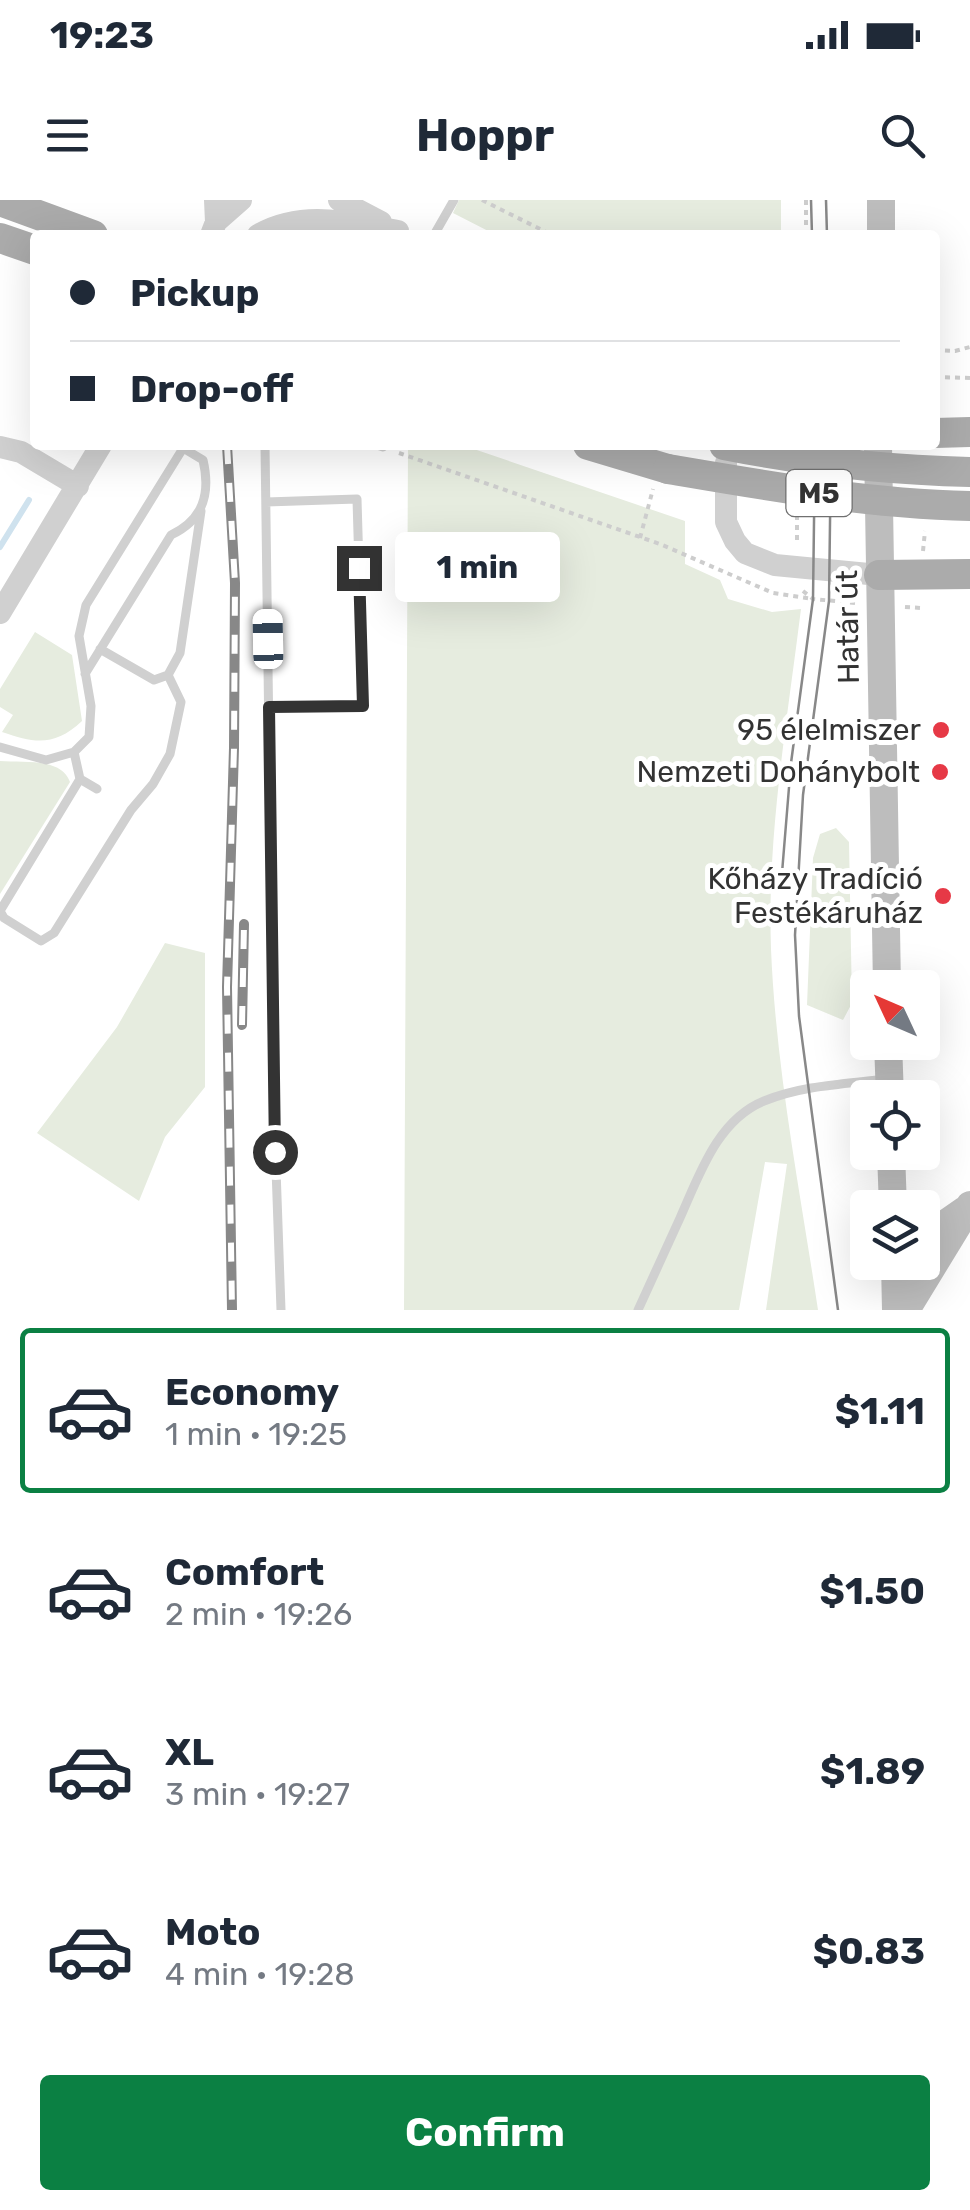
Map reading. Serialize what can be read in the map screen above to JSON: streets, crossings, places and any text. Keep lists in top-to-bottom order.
{
  "streets": {
    "main road": ["M5", "Határ út"]
  },
  "places": ["95 élelmiszer", "Nemzeti Dohánybolt", "Kőházy Tradíció Festékáruház"],
  "north": "top left",
  "page": {
    "status": "19:23",
    "header": "Hoppr",
    "banner": ["Pickup", "Drop-off"],
    "bubble": "1 min",
    "list": [
      {
        "name": "Economy",
        "note": "1 min · 19:25",
        "value": "$1.11"
      },
      {
        "name": "Comfort",
        "note": "2 min · 19:26",
        "value": "$1.50"
      },
      {
        "name": "XL",
        "note": "3 min · 19:27",
        "value": "$1.89"
      },
      {
        "name": "Moto",
        "note": "4 min · 19:28",
        "value": "$0.83"
      }
    ],
    "buttons": "Confirm"
  }
}
